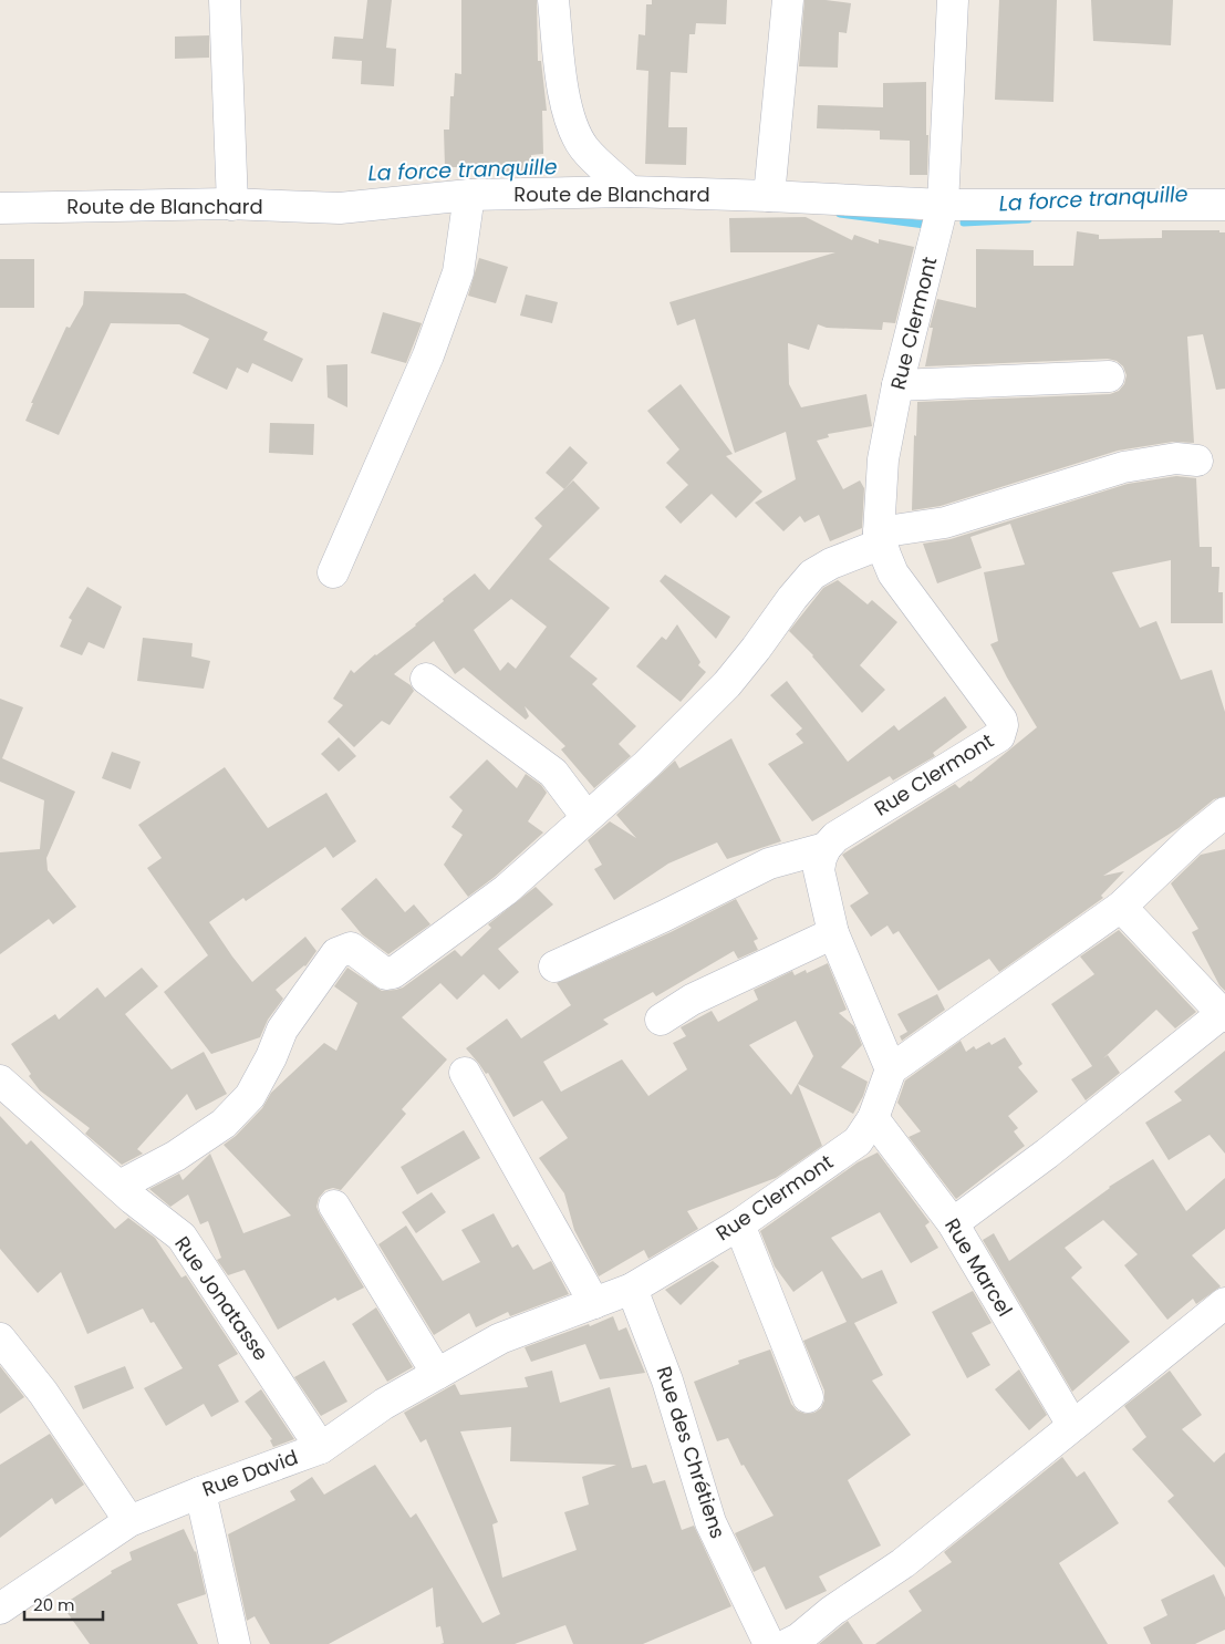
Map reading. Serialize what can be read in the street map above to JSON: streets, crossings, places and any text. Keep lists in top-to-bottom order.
{
  "streets": {
    "street": [
      "Route de Blanchard",
      "Rue Clermont",
      "Rue Marcel",
      "Rue Jonatasse",
      "Rue des Chrétiens",
      "Rue David"
    ]
  },
  "crossings": [
    ["Route de Blanchard", "Rue Clermont"],
    ["Rue Clermont", "Rue Marcel"],
    ["Rue Clermont", "Rue des Chrétiens"],
    ["Rue Clermont", "Rue David"],
    ["Rue Jonatasse", "Rue David"]
  ],
  "water": ["La force tranquille"],
  "scale_bar": "20 m"
}
